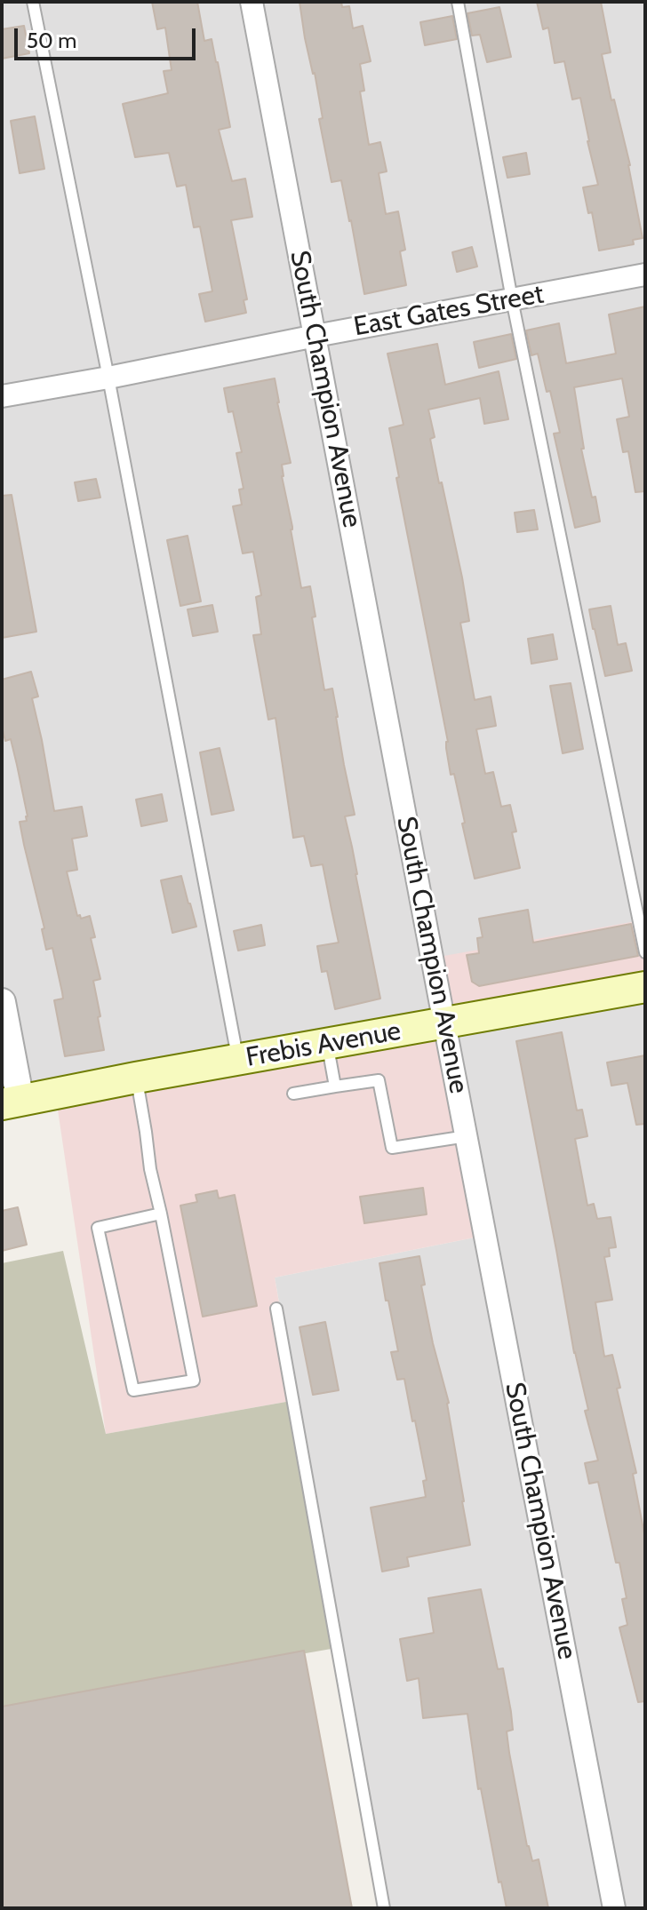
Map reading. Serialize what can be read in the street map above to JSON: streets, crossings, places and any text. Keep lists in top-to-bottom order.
{
  "streets": {
    "main road": ["Frebis Avenue"],
    "street": ["East Gates Street", "South Champion Avenue"]
  },
  "crossings": [
    ["East Gates Street", "South Champion Avenue"],
    ["South Champion Avenue", "Frebis Avenue"]
  ],
  "scale_bar": "50 m"
}
